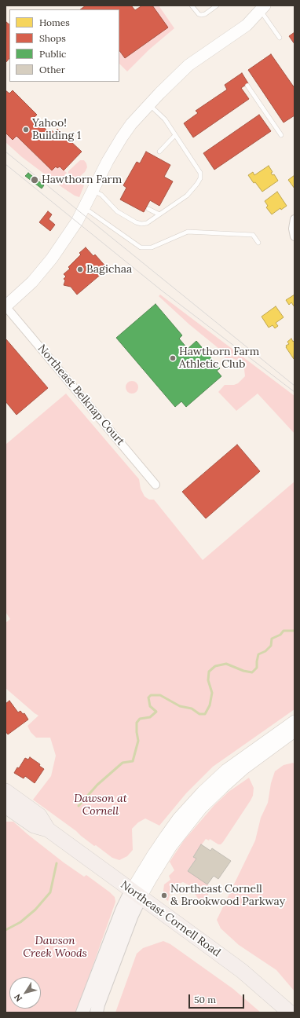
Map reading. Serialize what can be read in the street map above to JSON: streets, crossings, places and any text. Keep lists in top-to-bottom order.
{
  "streets": {
    "highway": ["Northeast Cornell Road"],
    "street": ["Northeast Belknap Court"]
  },
  "parks": ["Dawson at Cornell", "Dawson Creek Woods"],
  "places": [
    "Yahoo! Building 1",
    "Hawthorn Farm",
    "Bagichaa",
    "Hawthorn Farm Athletic Club",
    "Northeast Cornell & Brookwood Parkway"
  ],
  "legend": [
    "Homes",
    "Shops",
    "Public",
    "Other"
  ],
  "scale_bar": "50 m",
  "north": "bottom left"
}
